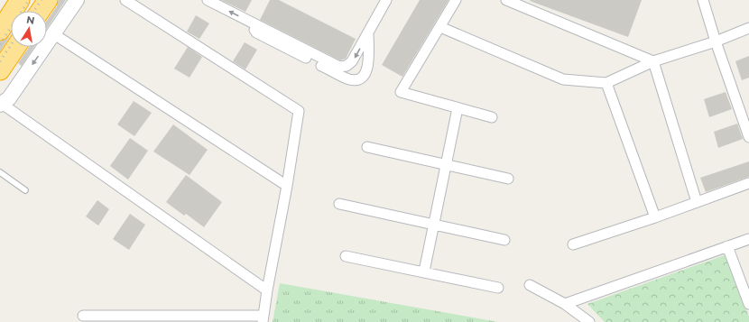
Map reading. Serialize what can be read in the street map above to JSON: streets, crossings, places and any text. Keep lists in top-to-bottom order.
{
  "north": "top"
}
